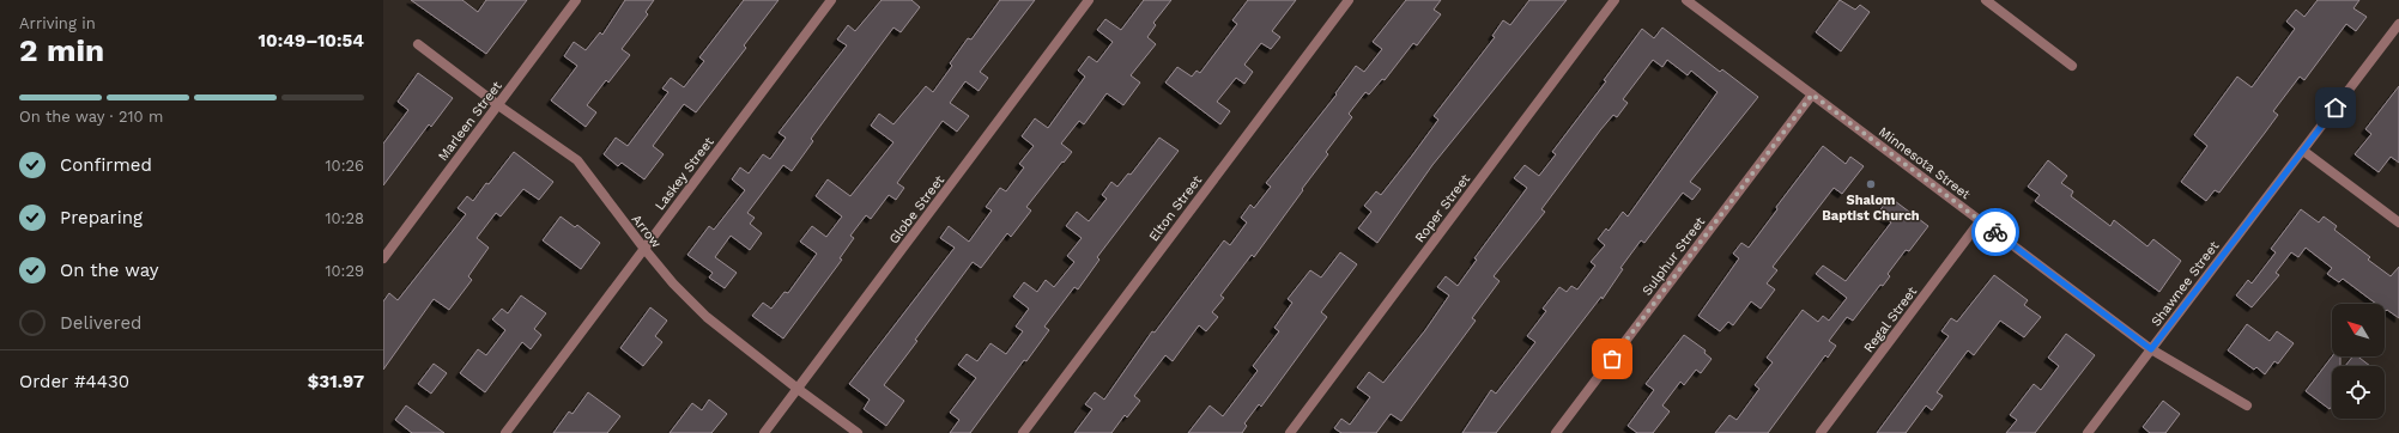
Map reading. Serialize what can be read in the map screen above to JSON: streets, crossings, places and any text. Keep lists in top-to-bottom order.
{
  "streets": {
    "street": [
      "Marleen Street",
      "Minnesota Street",
      "Laskey Street",
      "Elton Street",
      "Roper Street",
      "Globe Street",
      "Arrow",
      "Sulphur Street",
      "Shawnee Street",
      "Regal Street"
    ]
  },
  "crossings": [
    ["Marleen Street", "Arrow"],
    ["Minnesota Street", "Sulphur Street"],
    ["Minnesota Street", "Shawnee Street"],
    ["Minnesota Street", "Regal Street"],
    ["Laskey Street", "Arrow"],
    ["Globe Street", "Arrow"]
  ],
  "places": ["Shalom Baptist Church"],
  "north": "top left",
  "page": {
    "heading": ["2 min", "Arriving in", "10:49–10:54"],
    "panel": ["Order #4430", "$31.97"],
    "bar": "On the way · 210 m",
    "list": [
      ["Confirmed", "10:26"],
      ["Preparing", "10:28"],
      ["On the way", "10:29"],
      "Delivered"
    ]
  }
}
